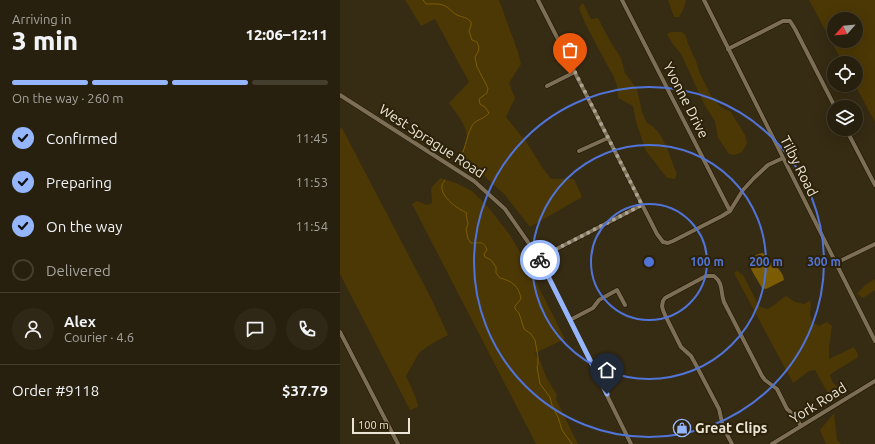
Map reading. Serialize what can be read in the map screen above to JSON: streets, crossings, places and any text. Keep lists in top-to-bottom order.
{
  "streets": {
    "street": [
      "Yvonne Drive",
      "West Sprague Road",
      "Tilby Road",
      "York Road"
    ]
  },
  "places": {
    "shop": ["Great Clips"]
  },
  "scale_bar": "100 m",
  "north": "bottom left",
  "page": {
    "heading": ["3 min", "Arriving in", "12:06–12:11"],
    "panel": [
      "Alex",
      "Courier · 4.6",
      "Order #9118",
      "$37.79"
    ],
    "bar": "On the way · 260 m",
    "list": [
      ["Confirmed", "11:45"],
      ["Preparing", "11:53"],
      ["On the way", "11:54"],
      "Delivered"
    ],
    "scale": "100 m"
  },
  "rings": ["100 m", "200 m", "300 m"]
}
